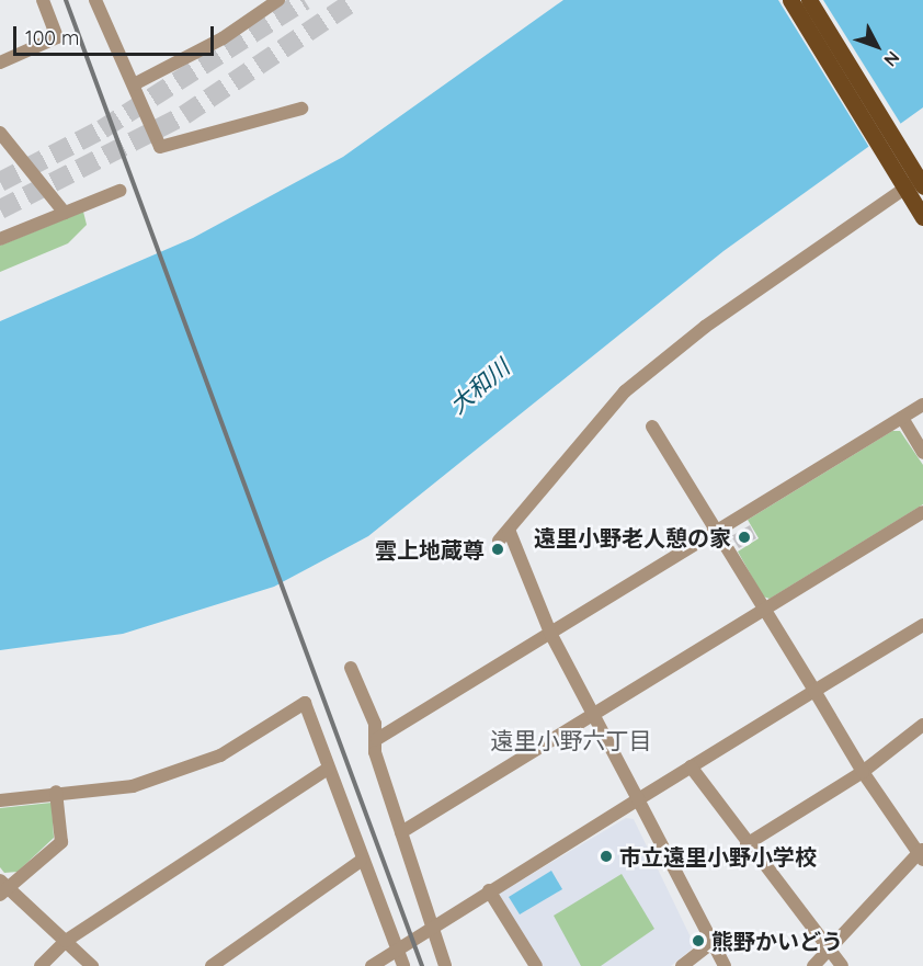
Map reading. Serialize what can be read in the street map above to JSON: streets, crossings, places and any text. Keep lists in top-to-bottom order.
{
  "districts": ["遠里小野六丁目"],
  "water": ["大和川"],
  "places": [
    "遠里小野老人憩の家",
    "雲上地蔵尊",
    "市立遠里小野小学校",
    "熊野かいどう"
  ],
  "scale_bar": "100 m",
  "north": "bottom right"
}
